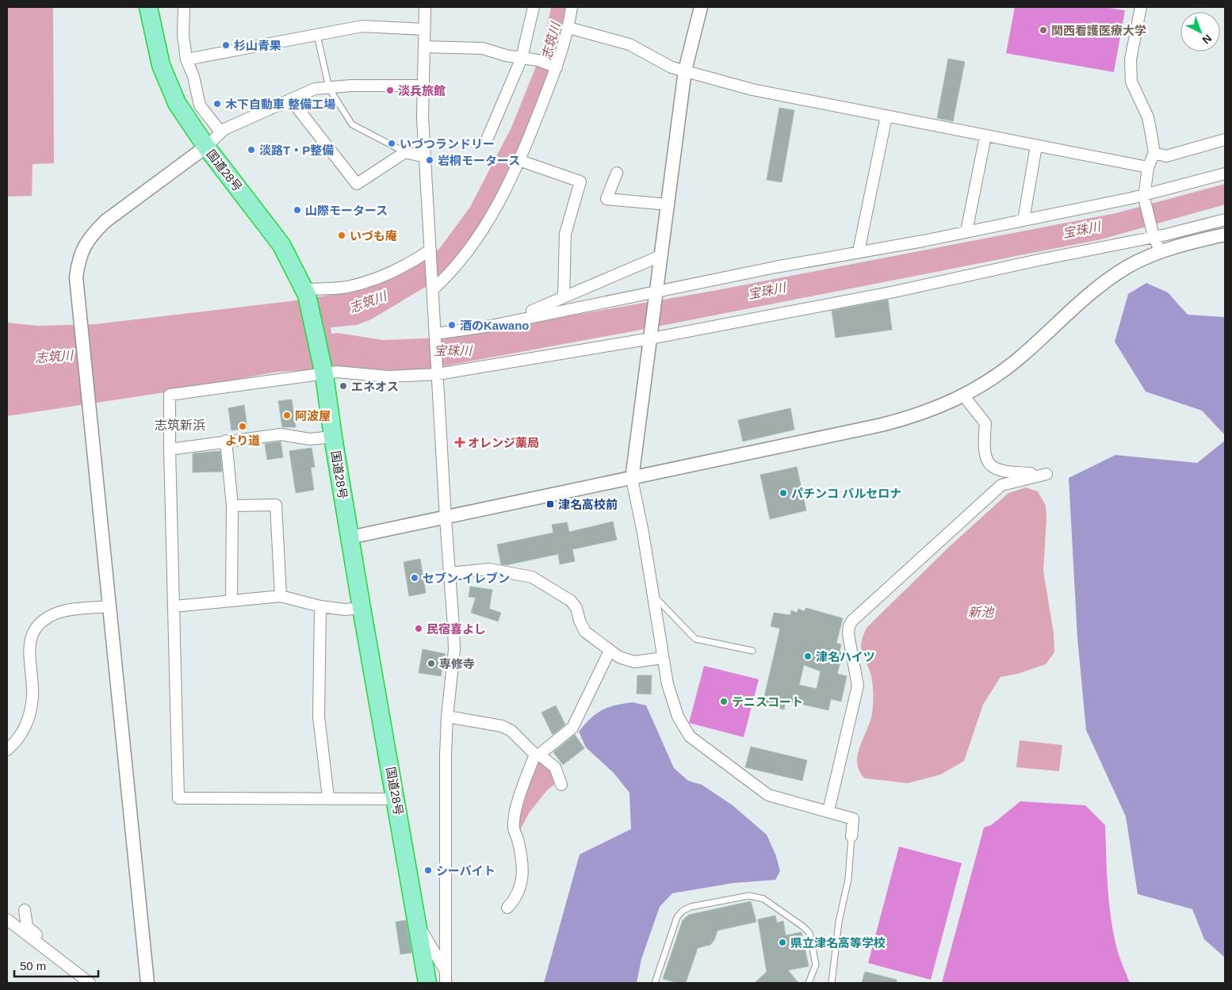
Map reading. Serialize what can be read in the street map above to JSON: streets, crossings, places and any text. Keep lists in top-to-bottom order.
{
  "streets": {
    "highway": ["国道28号"]
  },
  "districts": ["志筑新浜"],
  "water": ["志筑川", "宝珠川", "新池"],
  "places": {
    "other": [
      "関西看護医療大学",
      "杉山青果",
      "淡兵旅館",
      "木下自動車 整備工場",
      "いづつランドリー",
      "淡路T・P整備",
      "岩桐モータース",
      "山際モータース",
      "いづも庵",
      "酒のKawano",
      "エネオス",
      "阿波屋",
      "より道",
      "パチンコ バルセロナ",
      "セブン-イレブン",
      "民宿喜よし",
      "津名ハイツ",
      "専修寺",
      "テニスコート",
      "シーバイト",
      "県立津名高等学校"
    ],
    "health": ["オレンジ薬局"],
    "transit": ["津名高校前"]
  },
  "scale_bar": "50 m",
  "north": "bottom right"
}
